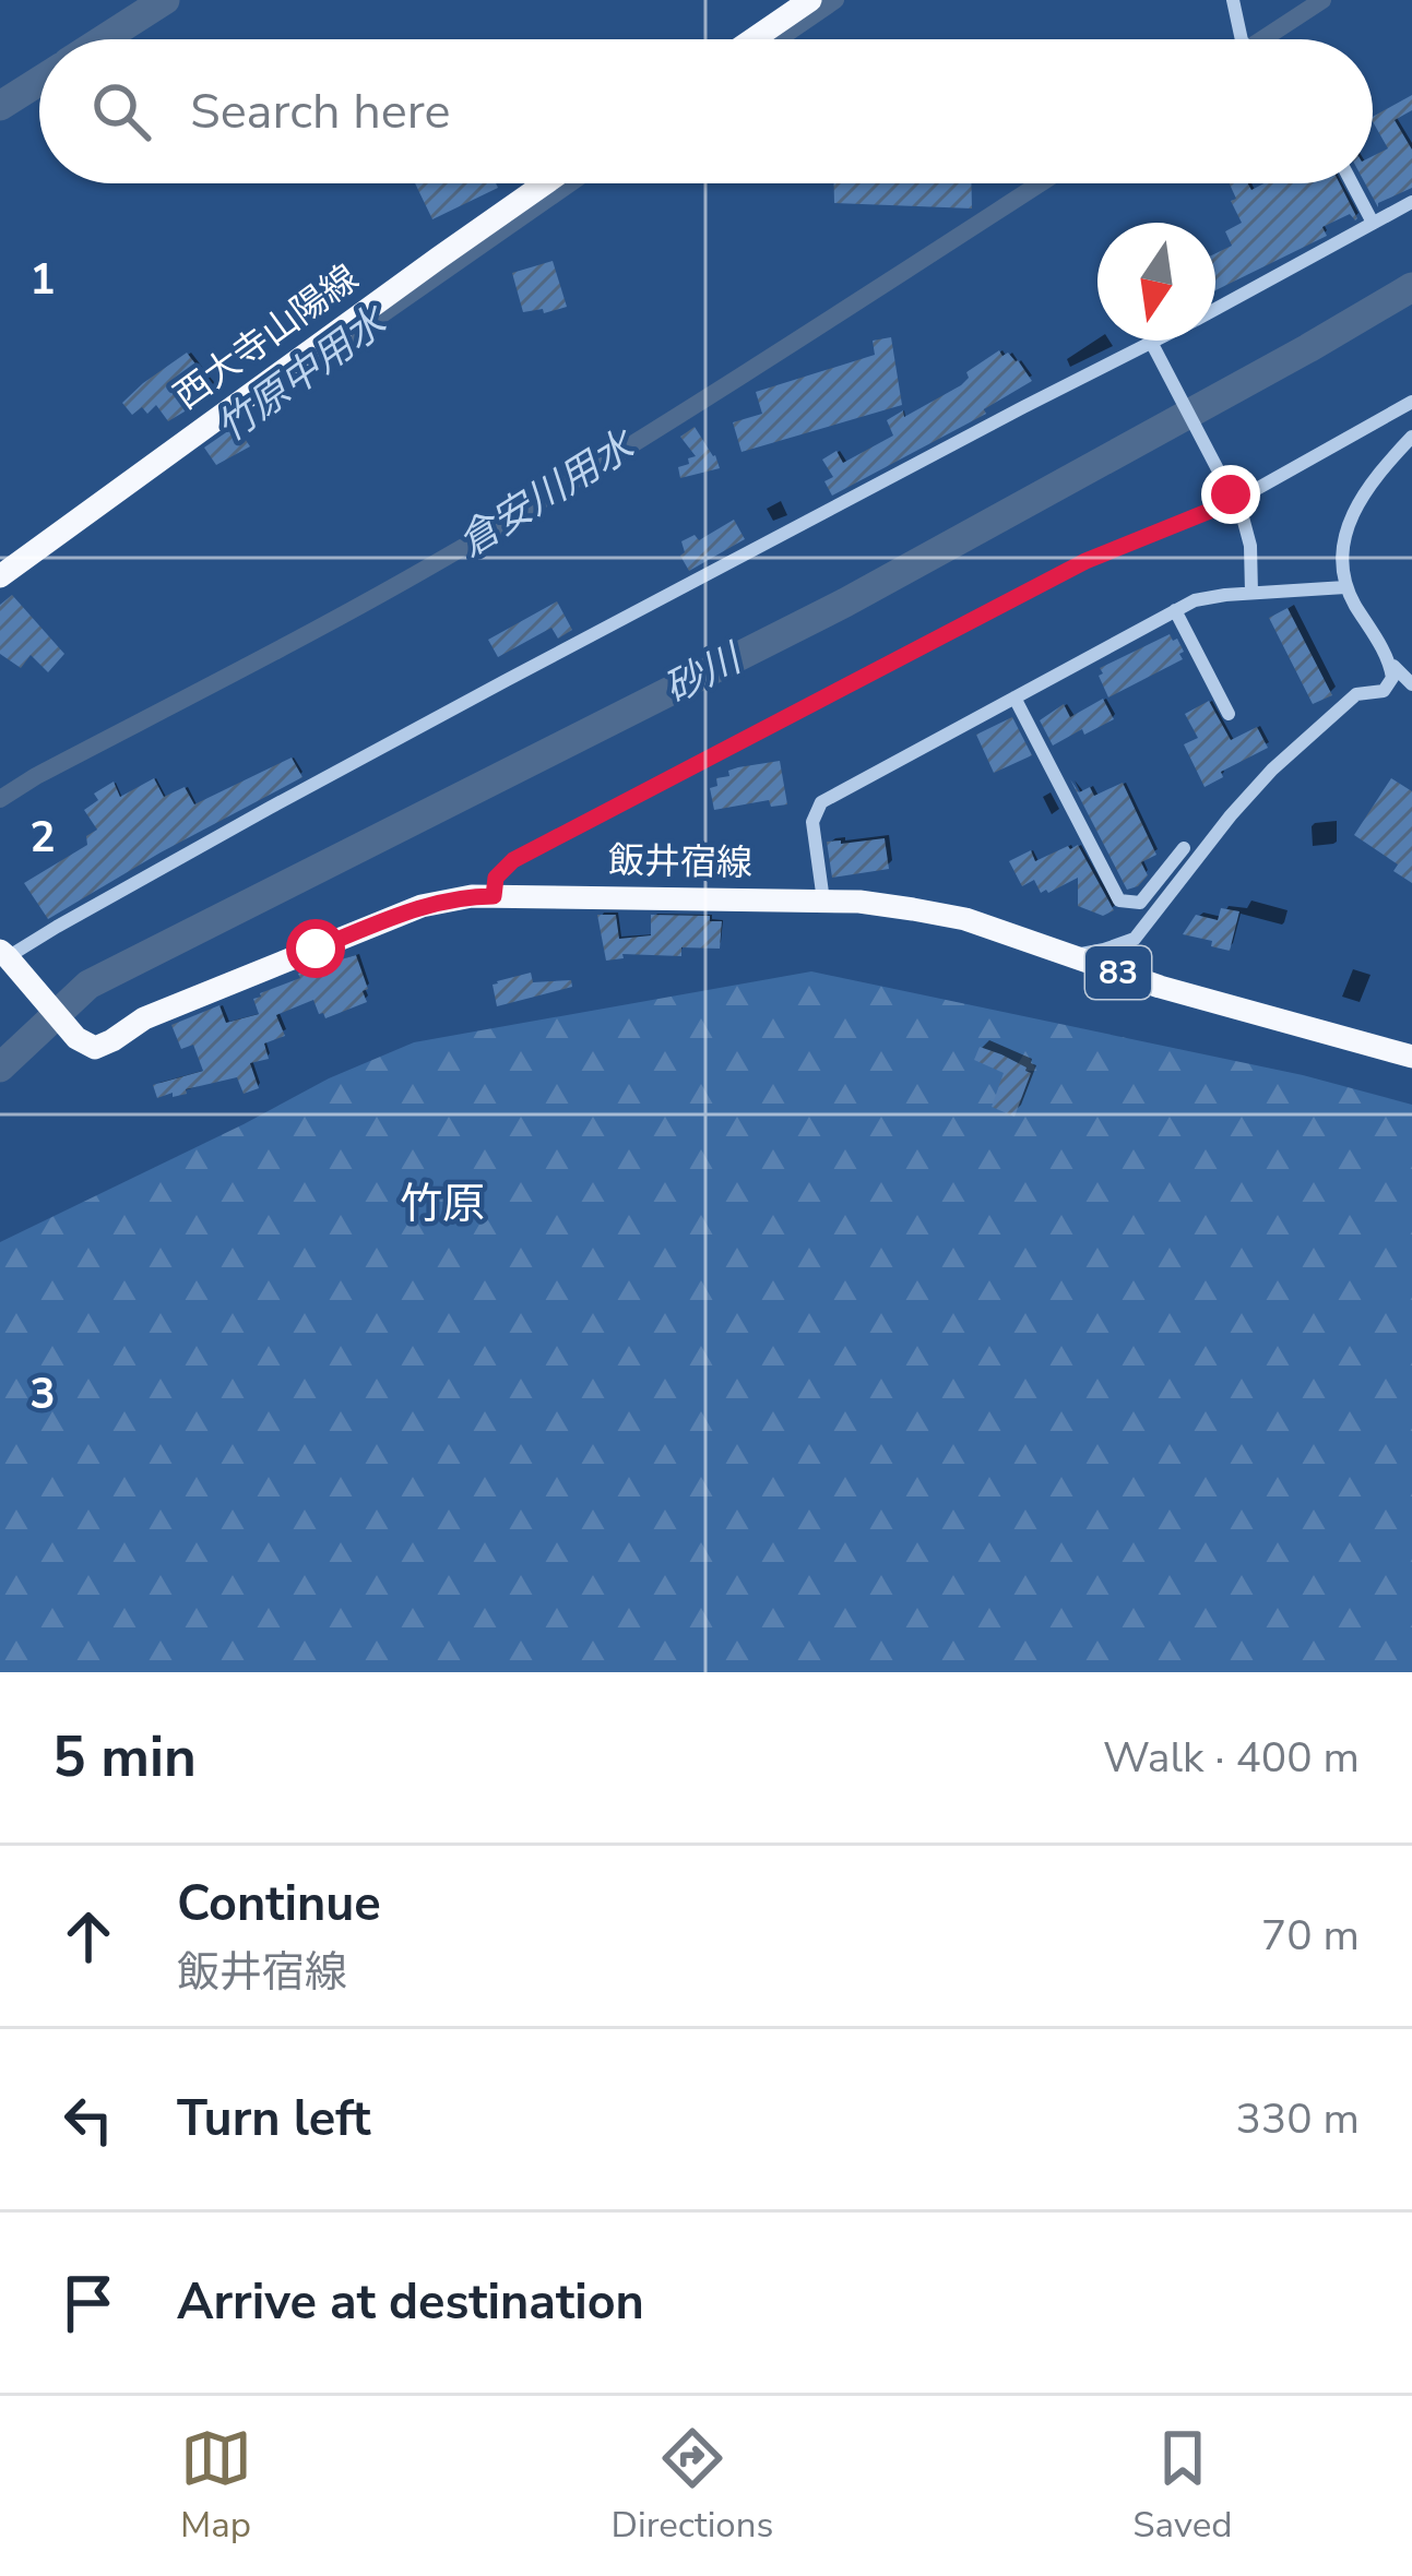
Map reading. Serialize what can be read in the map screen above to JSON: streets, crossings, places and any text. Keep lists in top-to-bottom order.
{
  "streets": {
    "main road": ["西大寺山陽線", "飯井宿線", "83"]
  },
  "districts": ["竹原"],
  "water": ["竹原中用水", "倉安川用水", "砂川"],
  "north": "bottom",
  "page": {
    "search": "Search here",
    "heading": ["5 min", "Walk · 400 m"],
    "list": [
      ["Continue", "飯井宿線", "70 m"],
      ["Turn left", "330 m"],
      "Arrive at destination"
    ],
    "nav": ["Map", "Directions", "Saved"]
  },
  "grid": {
    "rows": ["1", "2", "3"]
  }
}
